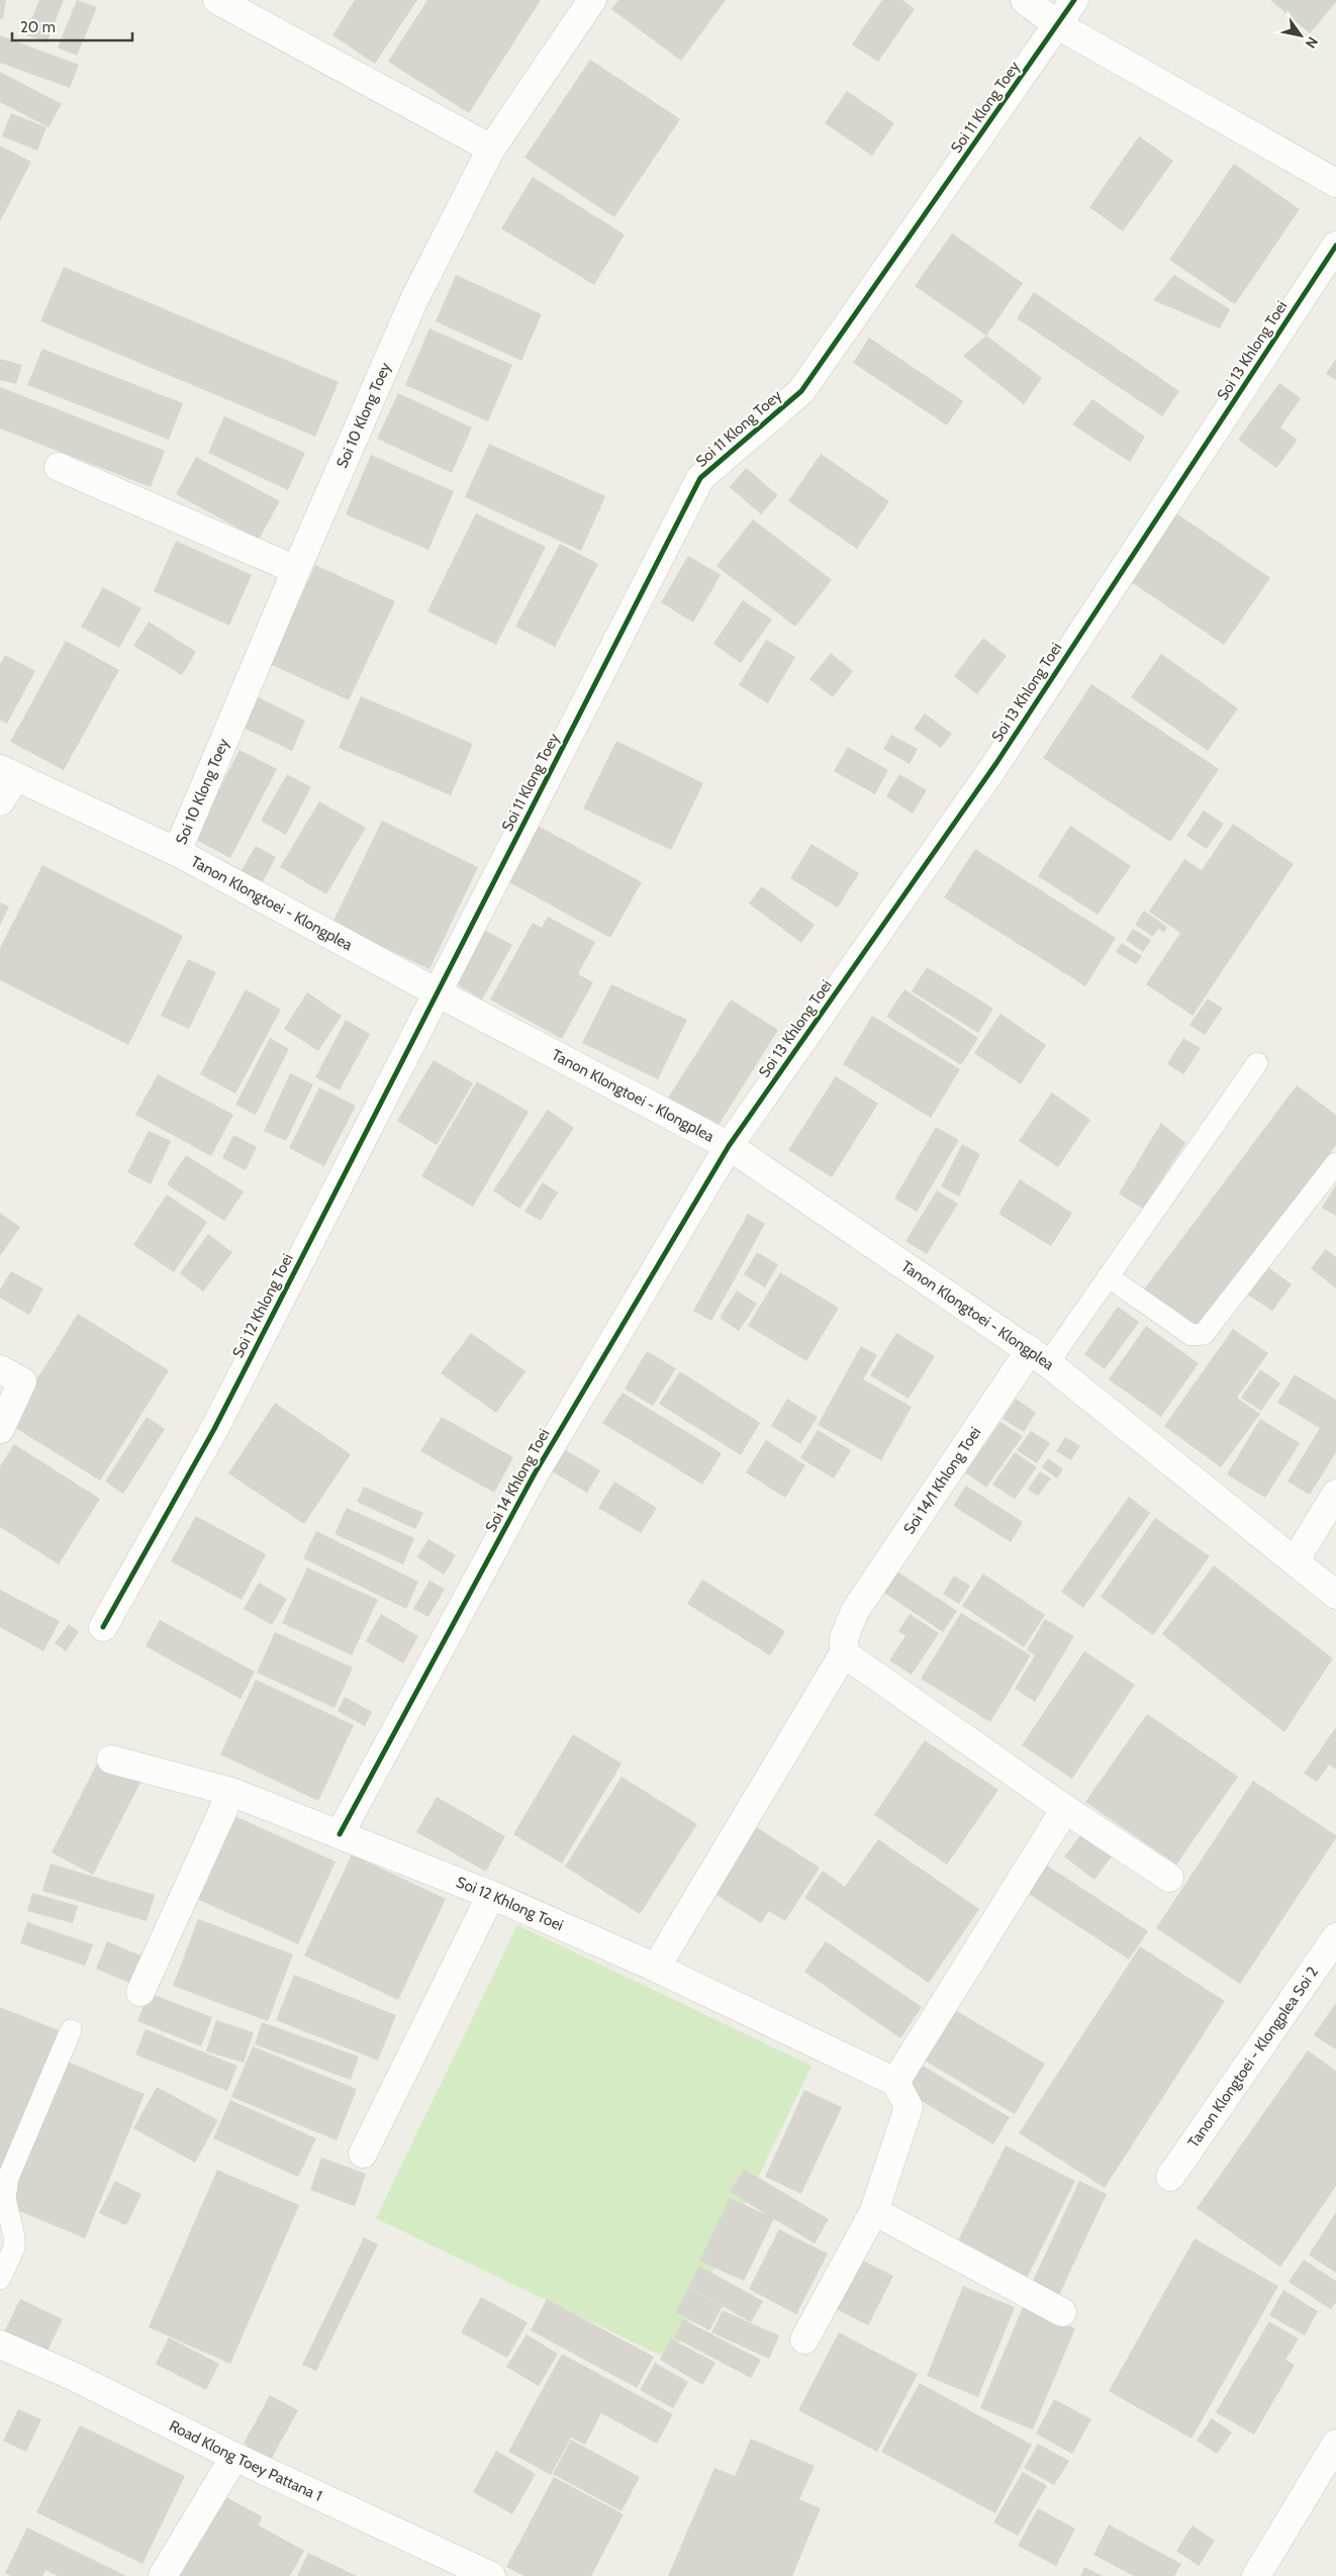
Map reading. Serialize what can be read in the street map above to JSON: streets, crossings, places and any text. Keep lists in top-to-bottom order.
{
  "streets": {
    "street": [
      "Soi 11 Klong Toey",
      "Soi 13 Khlong Toei",
      "Soi 10 Klong Toey",
      "Tanon Klongtoei - Klongplea",
      "Soi 12 Khlong Toei",
      "Soi 14 Khlong Toei",
      "Soi 14/1 Khlong Toei",
      "Tanon Klongtoei - Klongplea Soi 2",
      "Road Klong Toey Pattana 1"
    ]
  },
  "crossings": [
    ["Soi 11 Klong Toey", "Tanon Klongtoei - Klongplea"],
    ["Soi 11 Klong Toey", "Soi 12 Khlong Toei"],
    ["Soi 13 Khlong Toei", "Tanon Klongtoei - Klongplea"],
    ["Soi 13 Khlong Toei", "Soi 14 Khlong Toei"],
    ["Soi 10 Klong Toey", "Tanon Klongtoei - Klongplea"],
    ["Tanon Klongtoei - Klongplea", "Soi 12 Khlong Toei"],
    ["Tanon Klongtoei - Klongplea", "Soi 14 Khlong Toei"],
    ["Tanon Klongtoei - Klongplea", "Soi 14/1 Khlong Toei"],
    ["Soi 12 Khlong Toei", "Soi 14 Khlong Toei"]
  ],
  "scale_bar": "20 m",
  "north": "bottom right"
}
